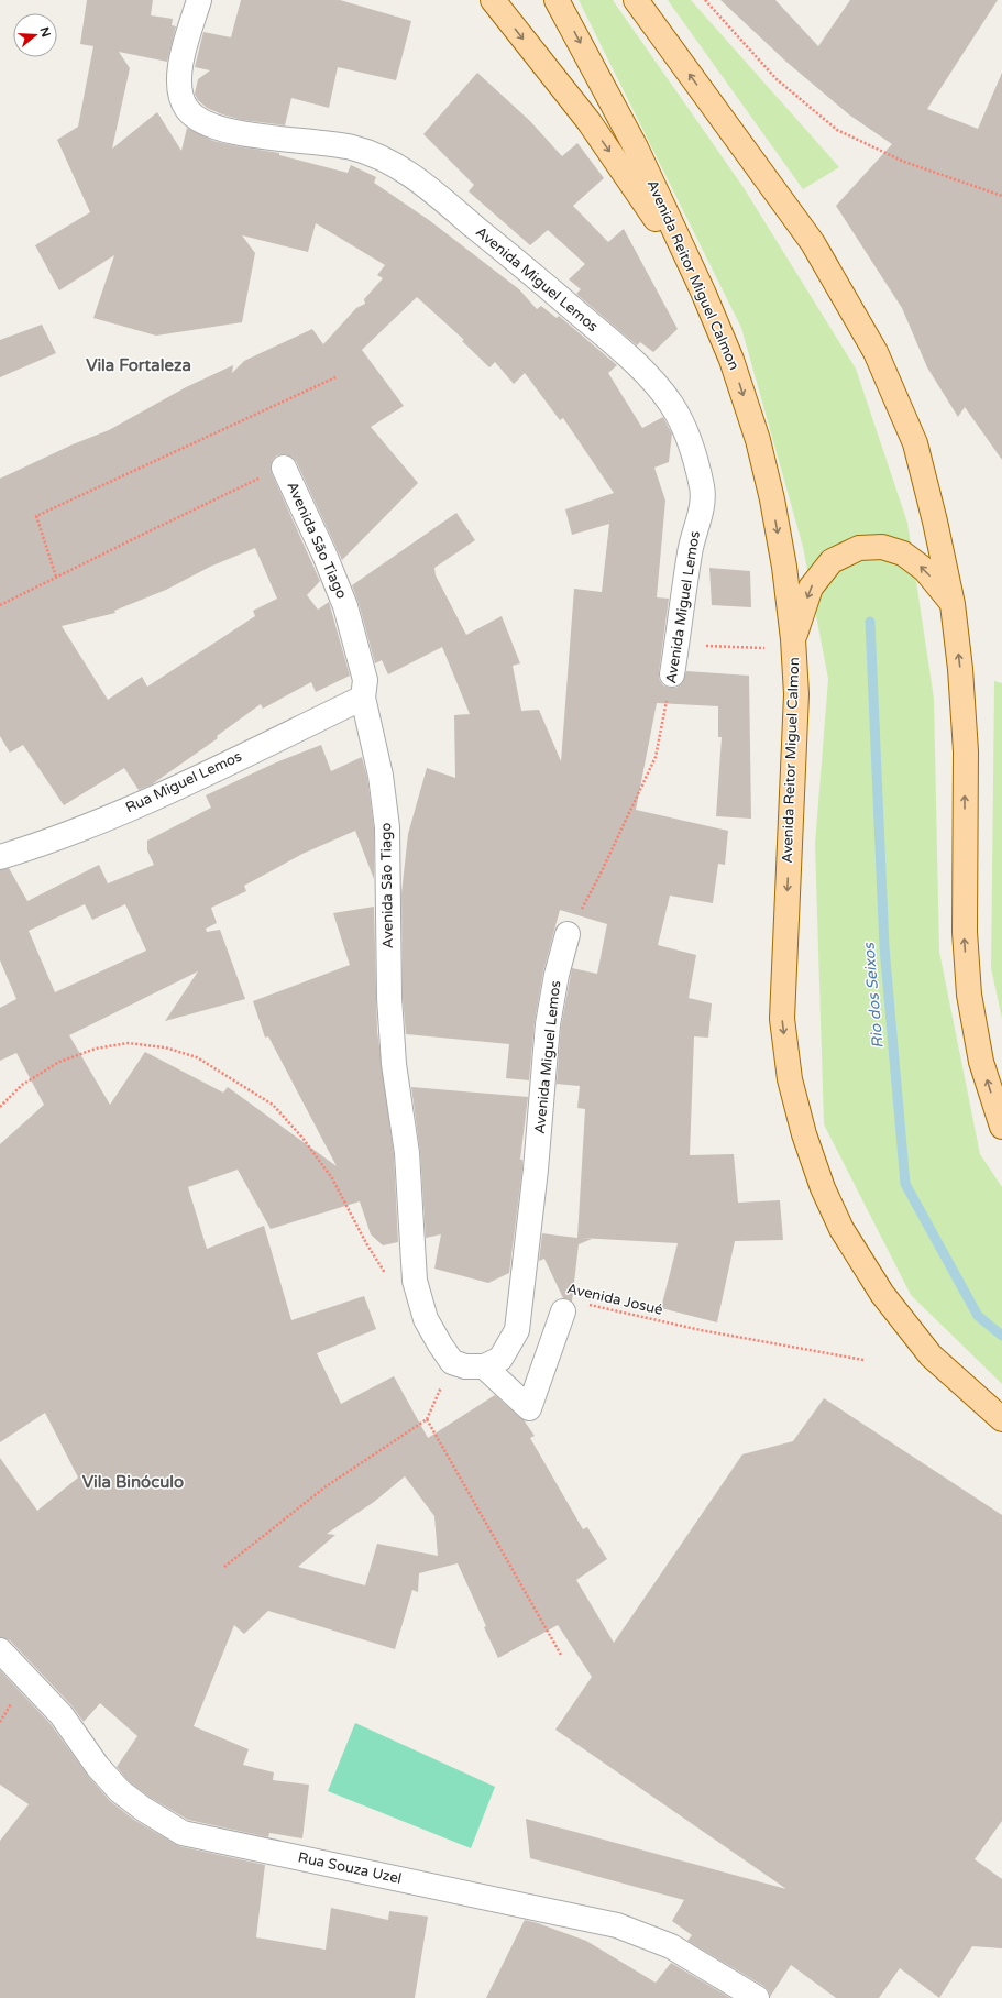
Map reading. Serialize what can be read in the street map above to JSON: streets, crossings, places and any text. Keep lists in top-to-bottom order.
{
  "streets": {
    "main road": ["Avenida Reitor Miguel Calmon"],
    "street": [
      "Avenida Miguel Lemos",
      "Avenida São Tiago",
      "Rua Miguel Lemos",
      "Rua Souza Uzel"
    ],
    "path": ["Avenida Josué"]
  },
  "crossings": [
    ["Avenida Miguel Lemos", "Avenida São Tiago"],
    ["Avenida São Tiago", "Rua Miguel Lemos"]
  ],
  "districts": ["Vila Fortaleza", "Vila Binóculo"],
  "water": ["Rio dos Seixos"],
  "north": "right"
}
